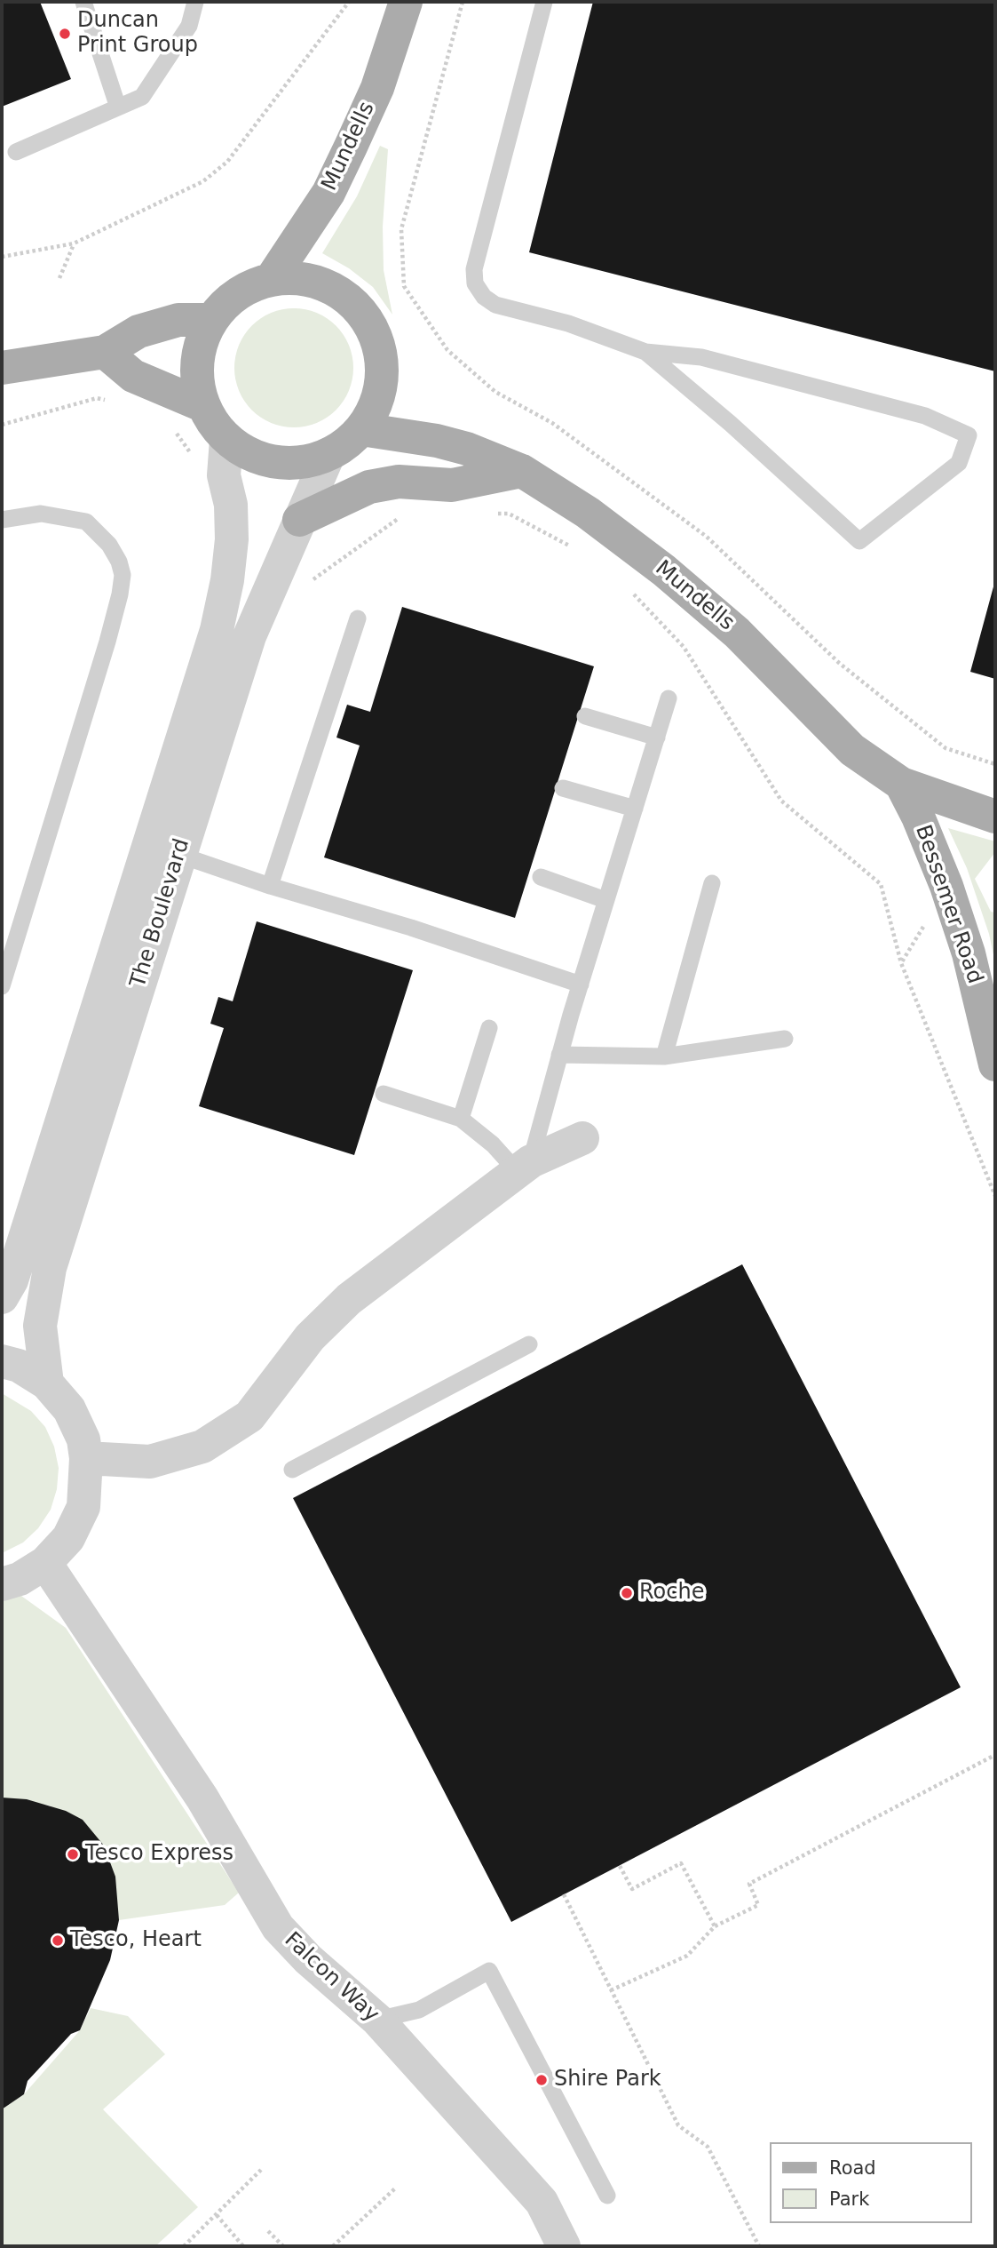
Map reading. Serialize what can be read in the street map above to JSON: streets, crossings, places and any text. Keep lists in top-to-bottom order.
{
  "streets": {
    "main road": ["Mundells", "Bessemer Road"],
    "street": ["The Boulevard", "Falcon Way"]
  },
  "crossings": [
    ["Mundells", "Bessemer Road"],
    ["Mundells", "The Boulevard"]
  ],
  "places": [
    "Duncan Print Group",
    "Roche",
    "Tesco Express",
    "Tesco, Heart",
    "Shire Park"
  ],
  "legend": ["Road", "Park"]
}
